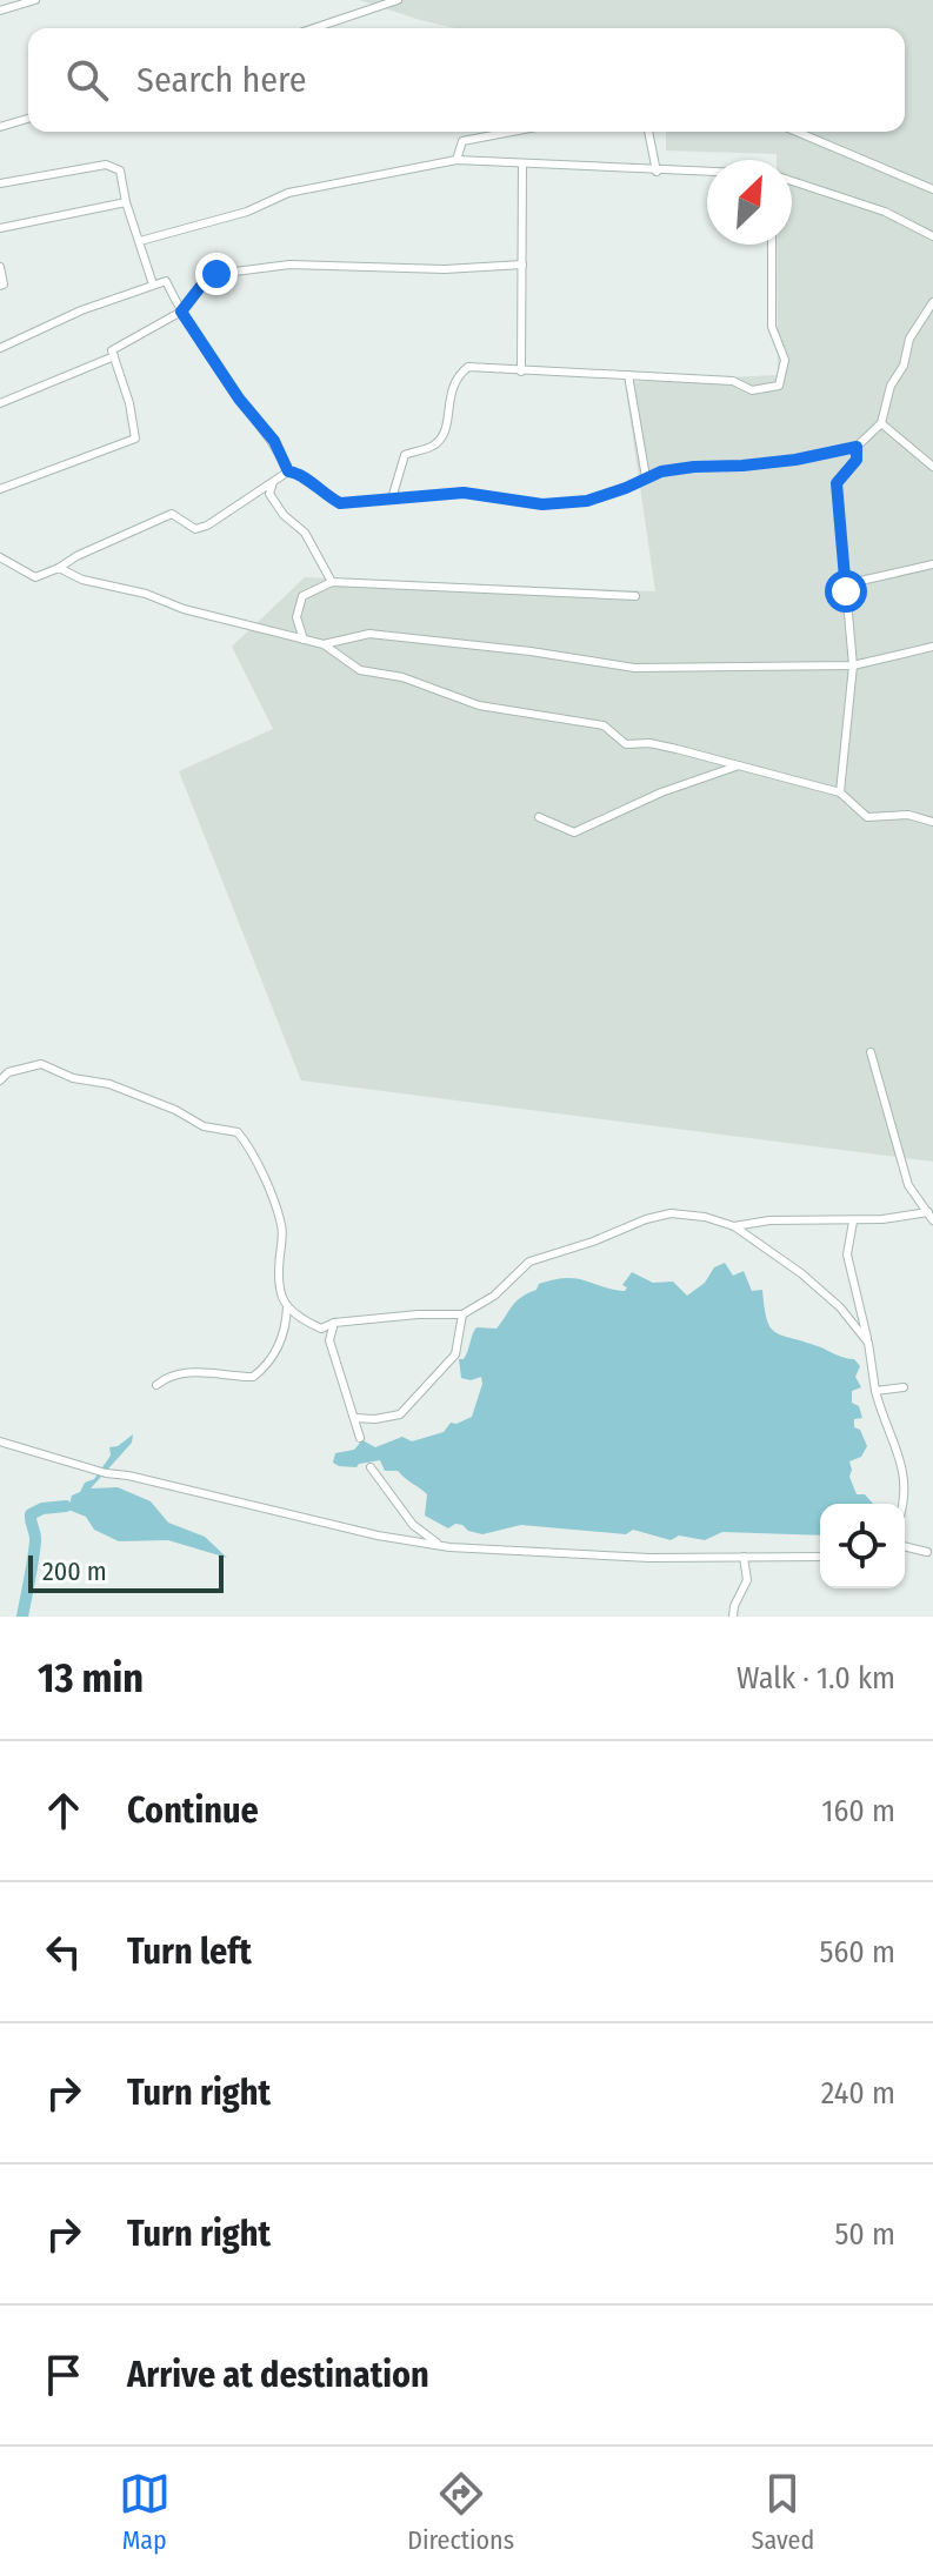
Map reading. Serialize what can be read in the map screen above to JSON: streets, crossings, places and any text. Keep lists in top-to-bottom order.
{
  "scale_bar": "200 m",
  "north": "top right",
  "page": {
    "search": "Search here",
    "scale": "200 m",
    "heading": ["13 min", "Walk · 1.0 km"],
    "list": [
      ["Continue", "160 m"],
      ["Turn left", "560 m"],
      ["Turn right", "240 m"],
      ["Turn right", "50 m"],
      "Arrive at destination"
    ],
    "nav": ["Map", "Directions", "Saved"]
  }
}
